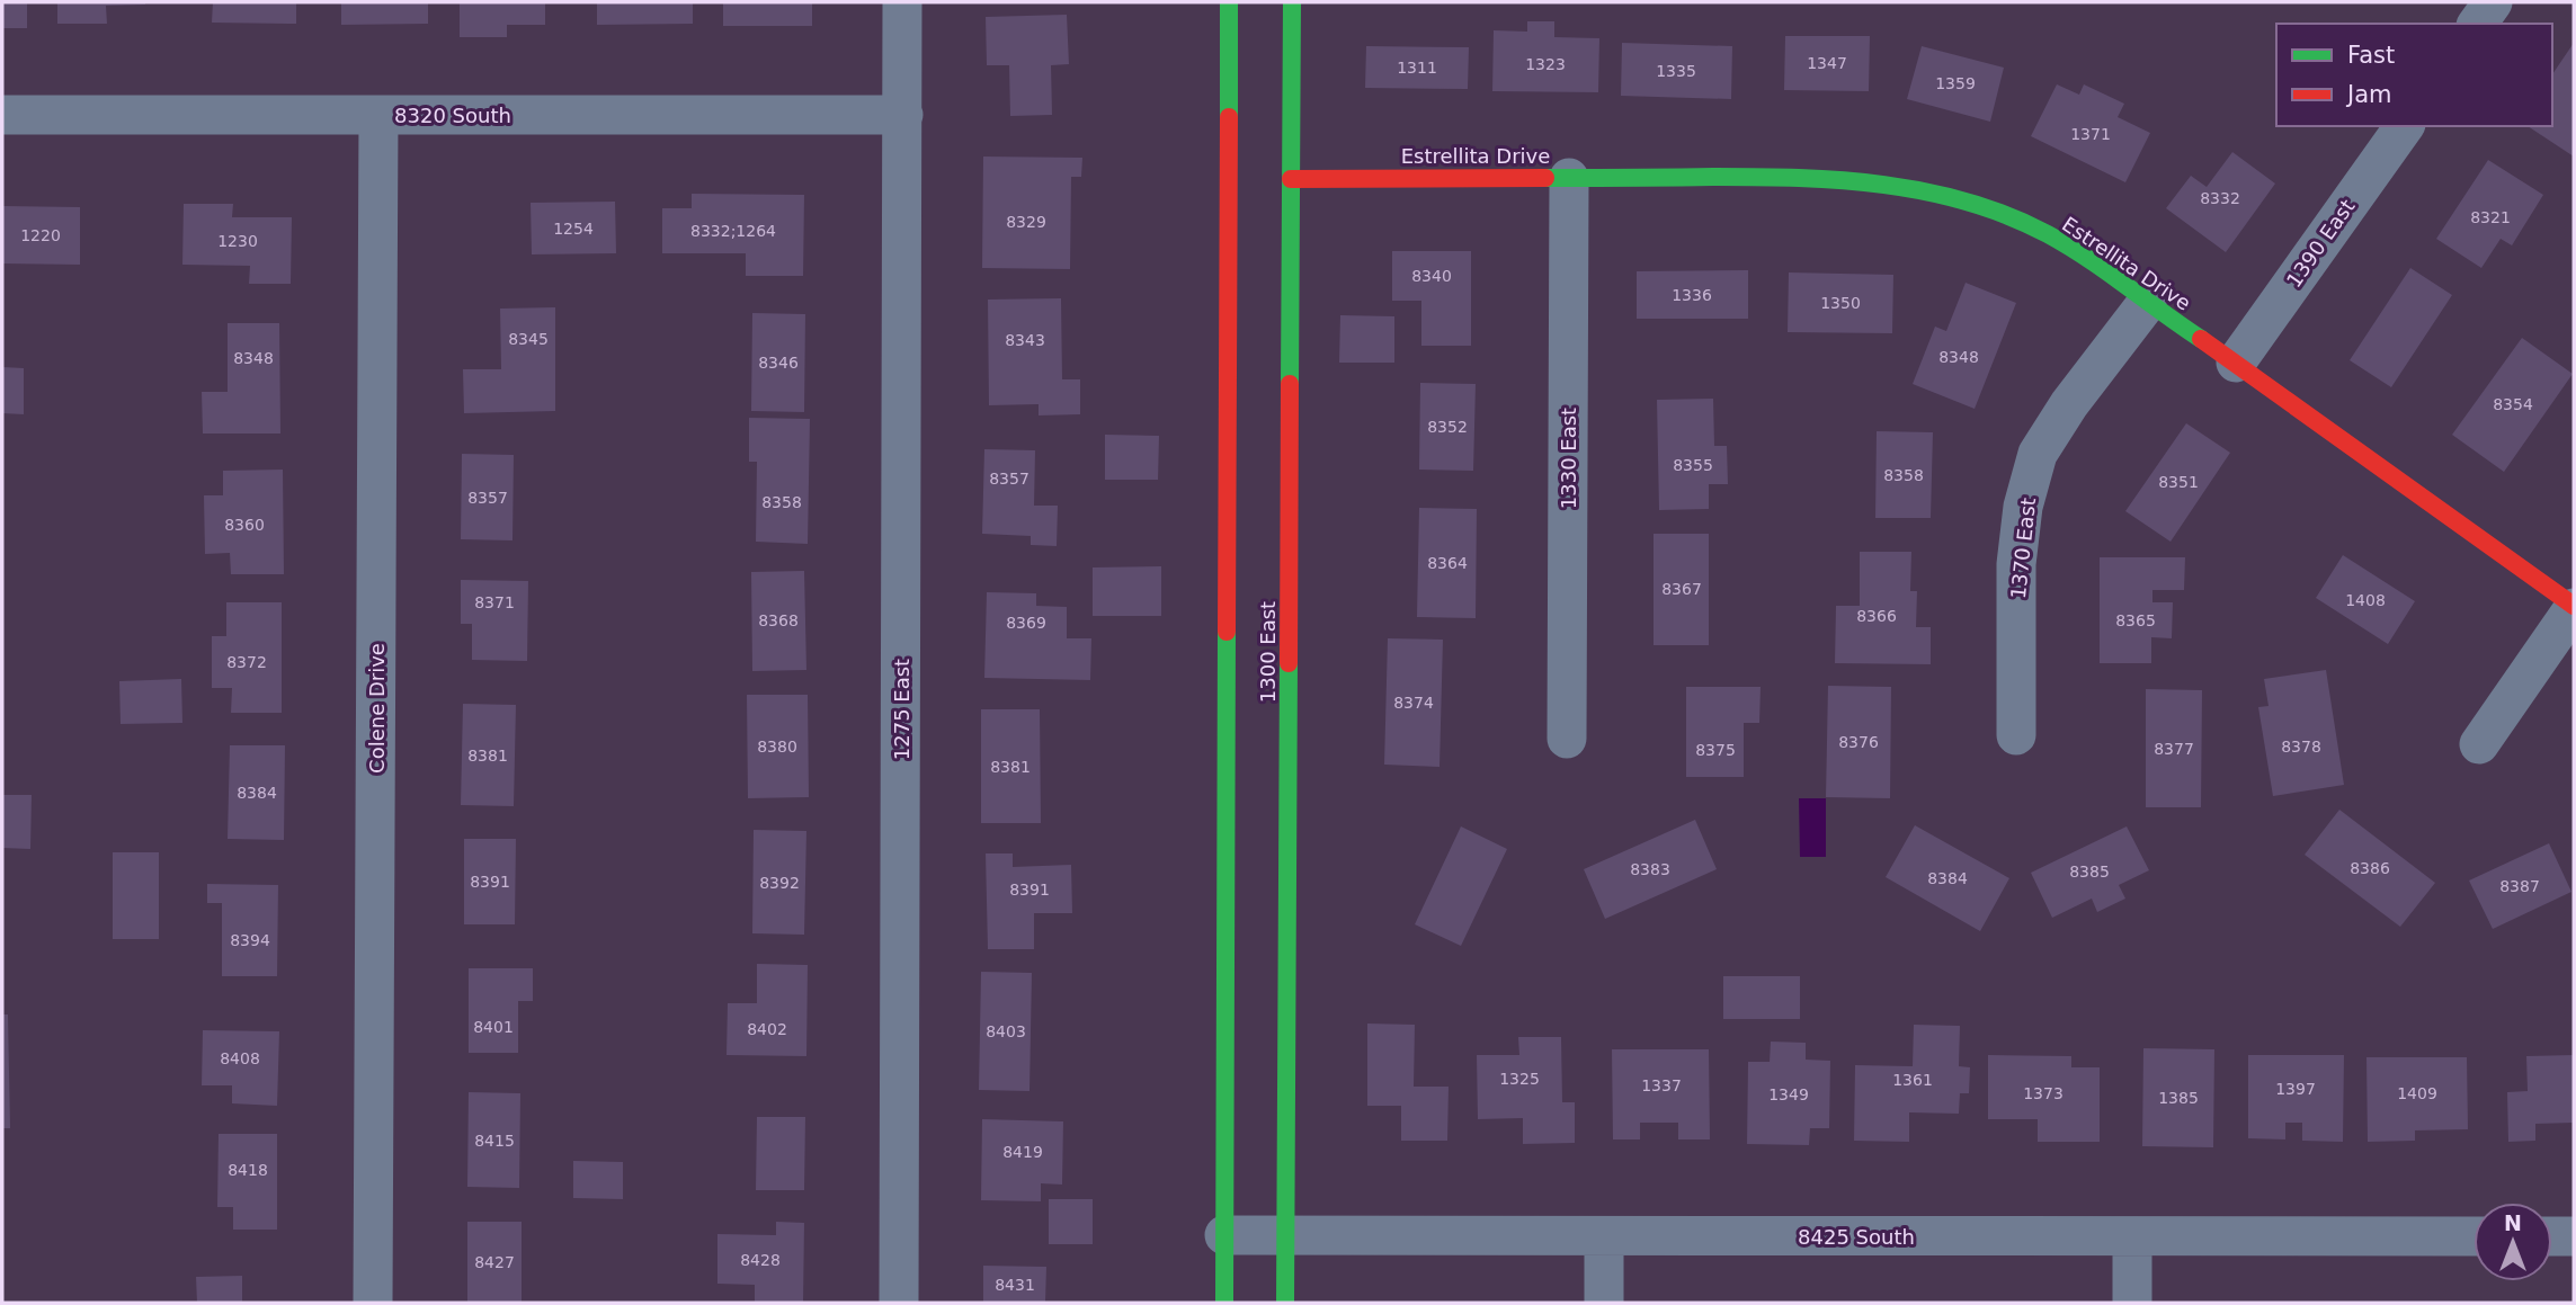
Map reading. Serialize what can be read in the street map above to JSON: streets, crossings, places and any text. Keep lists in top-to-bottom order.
{
  "streets": {
    "main road": ["Estrellita Drive", "1300 East"],
    "street": [
      "8320 South",
      "1390 East",
      "1330 East",
      "1370 East",
      "Colene Drive",
      "1275 East",
      "8425 South"
    ]
  },
  "crossings": [
    ["8320 South", "Colene Drive"],
    ["8320 South", "1275 East"],
    ["Estrellita Drive", "1390 East"],
    ["Estrellita Drive", "1330 East"],
    ["Estrellita Drive", "1370 East"],
    ["Estrellita Drive", "1300 East"],
    ["1300 East", "8425 South"]
  ],
  "house_numbers": [
    "1347",
    "1323",
    "1311",
    "1335",
    "1359",
    "1371",
    "8332",
    "8321",
    "8329",
    "1254",
    "8332;1264",
    "1220",
    "1230",
    "8340",
    "1336",
    "1350",
    "8345",
    "8343",
    "8348",
    "8348",
    "8346",
    "8354",
    "8352",
    "8355",
    "8358",
    "8357",
    "8351",
    "8357",
    "8358",
    "8360",
    "8364",
    "8367",
    "1408",
    "8371",
    "8366",
    "8368",
    "8365",
    "8369",
    "8372",
    "8374",
    "8376",
    "8380",
    "8378",
    "8377",
    "8375",
    "8381",
    "8381",
    "8384",
    "8386",
    "8383",
    "8385",
    "8384",
    "8391",
    "8392",
    "8387",
    "8391",
    "8394",
    "8401",
    "8402",
    "8403",
    "8408",
    "1325",
    "1361",
    "1337",
    "1397",
    "1373",
    "1409",
    "1349",
    "1385",
    "8415",
    "8419",
    "8418",
    "8428",
    "8427",
    "8431"
  ],
  "legend": ["Fast", "Jam"],
  "north": "top"
}
